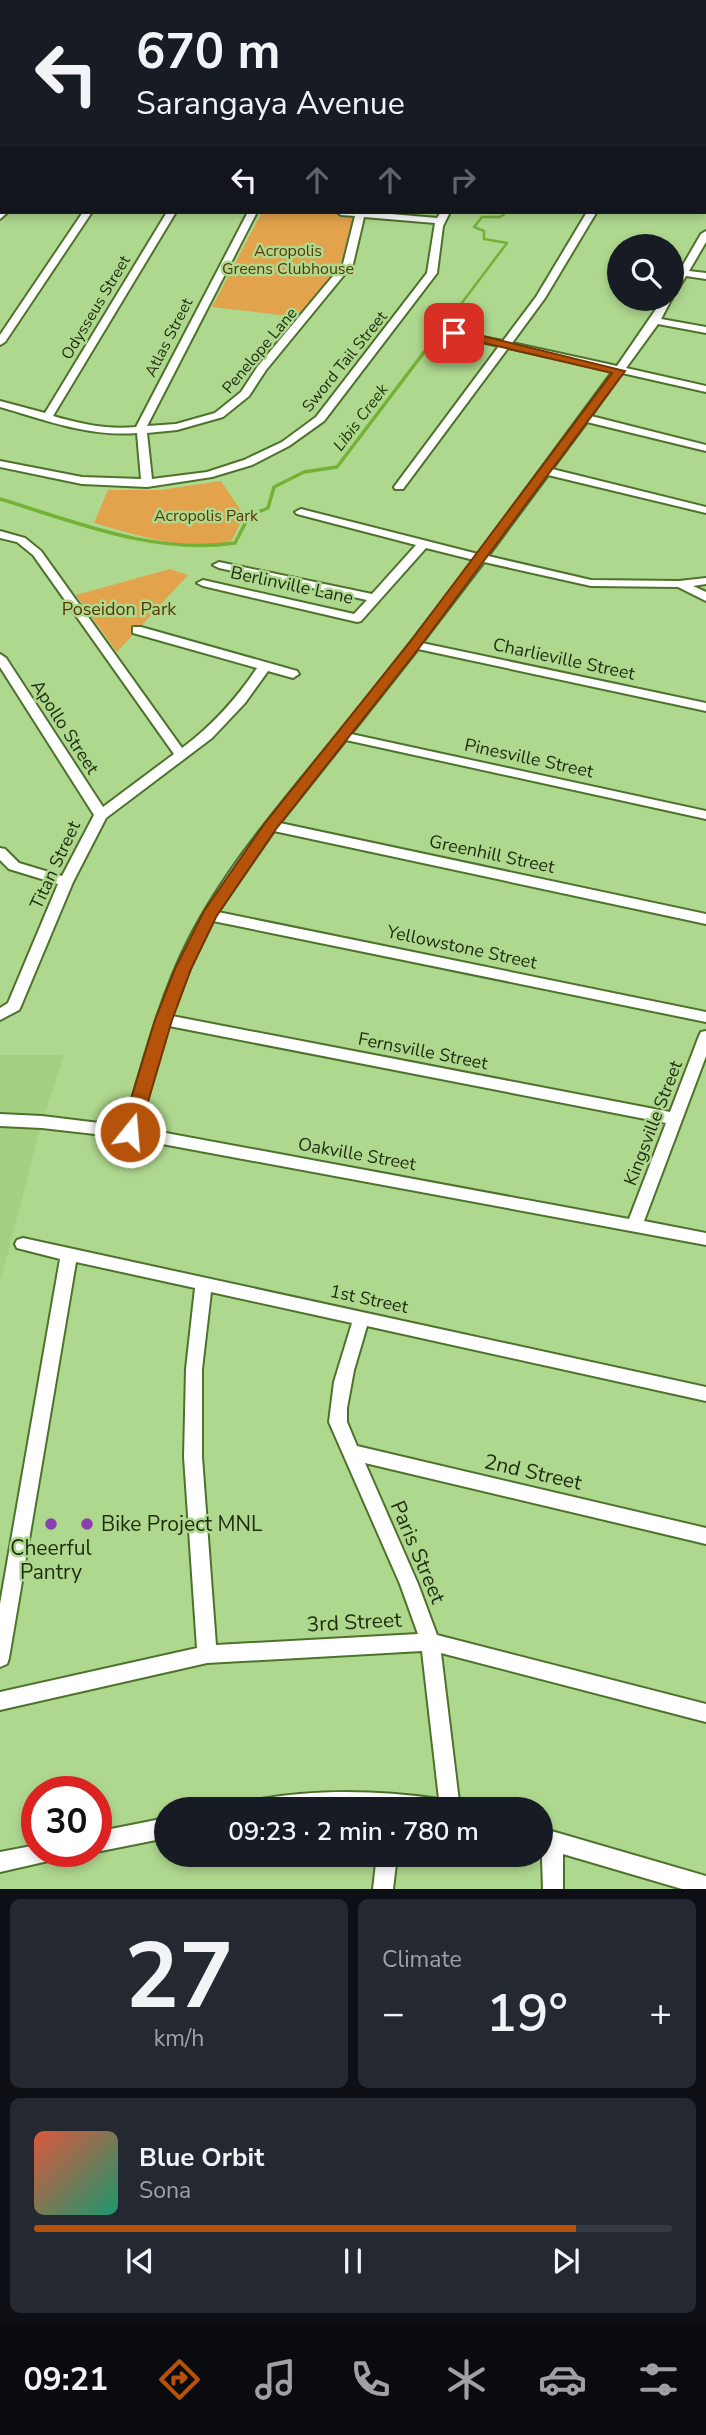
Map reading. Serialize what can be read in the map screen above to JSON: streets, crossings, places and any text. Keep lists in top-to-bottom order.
{
  "streets": {
    "street": [
      "Odysseus Street",
      "Atlas Street",
      "Penelope Lane",
      "Sword Tail Street",
      "Berlinville Lane",
      "Charlieville Street",
      "Apollo Street",
      "Pinesville Street",
      "Greenhill Street",
      "Titan Street",
      "Yellowstone Street",
      "Fernsville Street",
      "Kingsville Street",
      "Oakville Street",
      "1st Street",
      "2nd Street",
      "Paris Street",
      "3rd Street"
    ]
  },
  "crossings": [
    ["Odysseus Street", "Penelope Lane"],
    ["Atlas Street", "Penelope Lane"],
    ["Atlas Street", "Sword Tail Street"],
    ["Apollo Street", "Titan Street"],
    ["Fernsville Street", "Kingsville Street"],
    ["Kingsville Street", "Oakville Street"],
    ["1st Street", "Paris Street"],
    ["2nd Street", "Paris Street"],
    ["Paris Street", "3rd Street"]
  ],
  "water": ["Libis Creek"],
  "parks": ["Acropolis Greens Clubhouse", "Acropolis Park", "Poseidon Park"],
  "places": ["Cheerful Pantry", "Bike Project MNL"],
  "page": {
    "turn": ["670 m", "Sarangaya Avenue"],
    "limit": "30",
    "trip": "09:23 · 2 min · 780 m",
    "tile": [
      ["27", "km/h"],
      "Climate"
    ],
    "heat": ["−", "19°", "+"],
    "song": ["Blue Orbit", "Sona"],
    "tabs": "09:21"
  }
}
